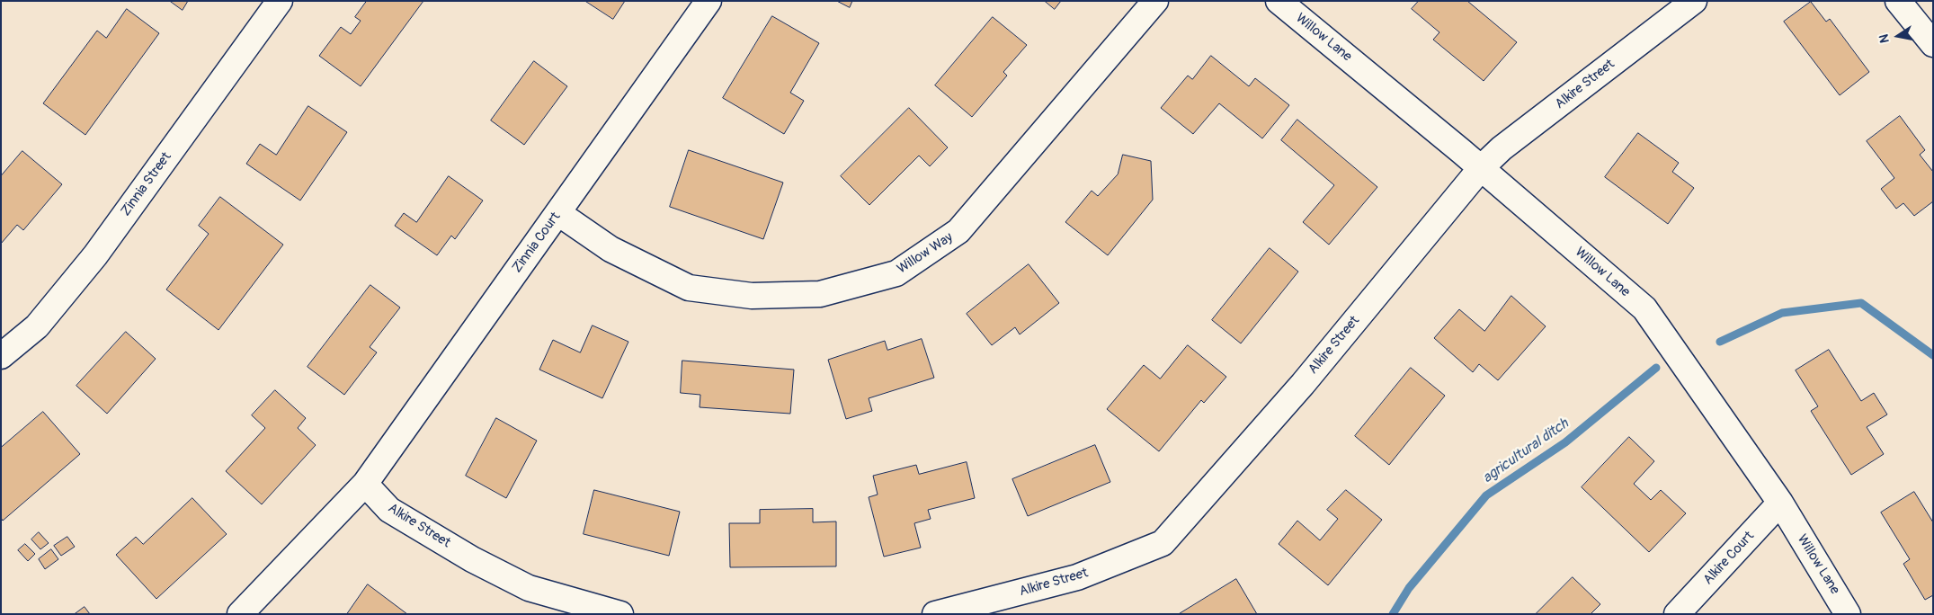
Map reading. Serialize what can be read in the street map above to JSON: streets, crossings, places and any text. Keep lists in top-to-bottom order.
{
  "streets": {
    "street": [
      "Willow Lane",
      "Alkire Street",
      "Zinnia Street",
      "Zinnia Court",
      "Willow Way",
      "Alkire Court"
    ]
  },
  "crossings": [
    ["Willow Lane", "Alkire Street"],
    ["Willow Lane", "Alkire Court"],
    ["Alkire Street", "Zinnia Court"],
    ["Zinnia Court", "Willow Way"]
  ],
  "water": ["agricultural ditch"],
  "north": "left"
}
